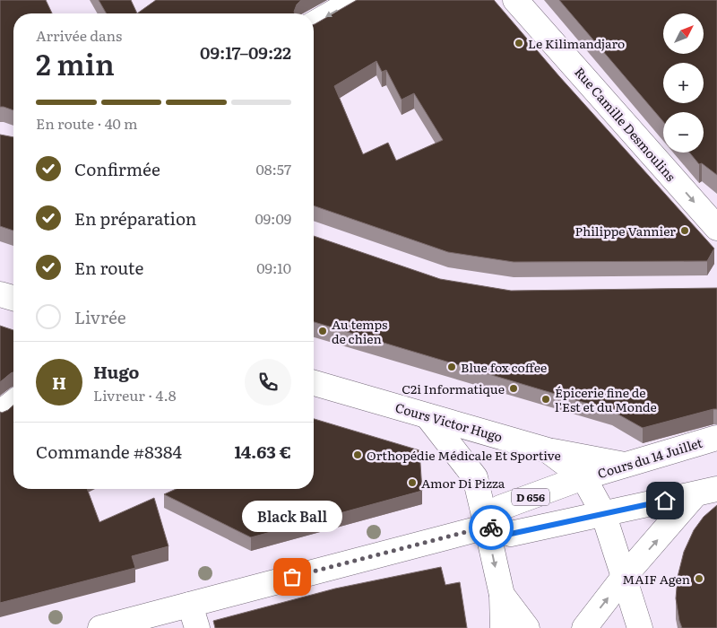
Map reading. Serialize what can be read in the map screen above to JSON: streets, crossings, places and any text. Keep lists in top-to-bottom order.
{
  "streets": {
    "main road": [
      "Rue Camille Desmoulins",
      "Cours Victor Hugo",
      "Cours du 14 Juillet",
      "D 656"
    ]
  },
  "crossings": [
    ["Cours Victor Hugo", "Cours du 14 Juillet"],
    ["Cours Victor Hugo", "D 656"],
    ["Cours du 14 Juillet", "D 656"]
  ],
  "one_way": ["Rue Camille Desmoulins"],
  "places": [
    "Le Kilimandjaro",
    "Philippe Vannier",
    "Au temps de chien",
    "Blue fox coffee",
    "C2i Informatique",
    "Épicerie fine de l'Est et du Monde",
    "Orthopédie Médicale Et Sportive",
    "Amor Di Pizza",
    "Black Ball",
    "MAIF Agen"
  ],
  "north": "top right",
  "page": {
    "map_buttons": ["+", "−"],
    "heading": ["2 min", "Arrivée dans", "09:17–09:22"],
    "panel": [
      "Hugo",
      "Livreur · 4.8",
      "Commande #8384",
      "14.63 €"
    ],
    "bar": "En route · 40 m",
    "list": [
      ["Confirmée", "08:57"],
      ["En préparation", "09:09"],
      ["En route", "09:10"],
      "Livrée"
    ],
    "round": "H",
    "bubble": "Black Ball"
  }
}
